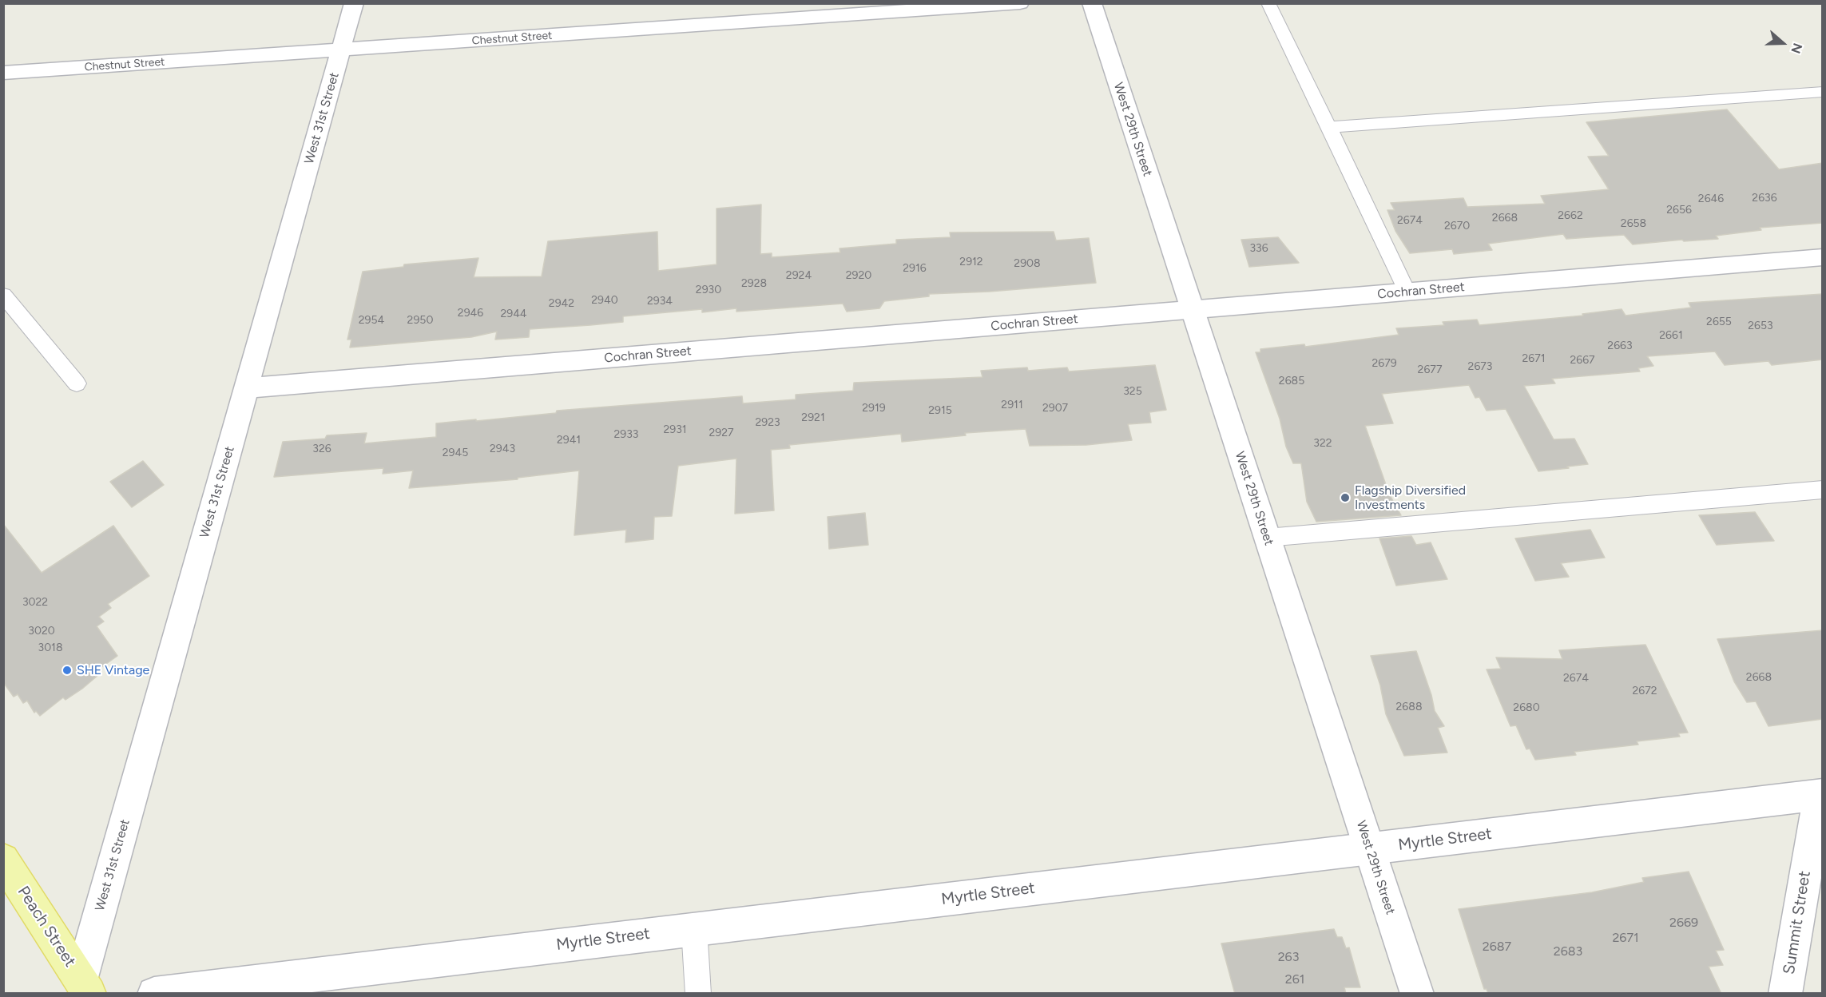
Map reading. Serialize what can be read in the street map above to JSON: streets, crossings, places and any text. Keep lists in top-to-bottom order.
{
  "streets": {
    "main road": ["Peach Street"],
    "street": [
      "Chestnut Street",
      "West 31st Street",
      "West 29th Street",
      "Cochran Street",
      "Myrtle Street",
      "Summit Street"
    ]
  },
  "crossings": [
    ["Chestnut Street", "West 31st Street"],
    ["West 31st Street", "Cochran Street"],
    ["West 31st Street", "Peach Street"],
    ["West 29th Street", "Cochran Street"],
    ["West 29th Street", "Myrtle Street"],
    ["Myrtle Street", "Summit Street"]
  ],
  "places": ["Flagship Diversified Investments", "SHE Vintage"],
  "house_numbers": [
    "2636",
    "2646",
    "2656",
    "2662",
    "2668",
    "2674",
    "2658",
    "2670",
    "336",
    "2912",
    "2908",
    "2916",
    "2924",
    "2920",
    "2928",
    "2930",
    "2940",
    "2934",
    "2942",
    "2946",
    "2944",
    "2954",
    "2950",
    "2655",
    "2653",
    "2661",
    "2663",
    "2671",
    "2667",
    "2679",
    "2673",
    "2677",
    "2685",
    "325",
    "2911",
    "2919",
    "2907",
    "2915",
    "2921",
    "2923",
    "2931",
    "2927",
    "2933",
    "2941",
    "322",
    "326",
    "2943",
    "2945",
    "3022",
    "3020",
    "3018",
    "2668",
    "2674",
    "2672",
    "2688",
    "2680",
    "2669",
    "2671",
    "2687",
    "2683",
    "263",
    "261"
  ],
  "north": "right"
}
